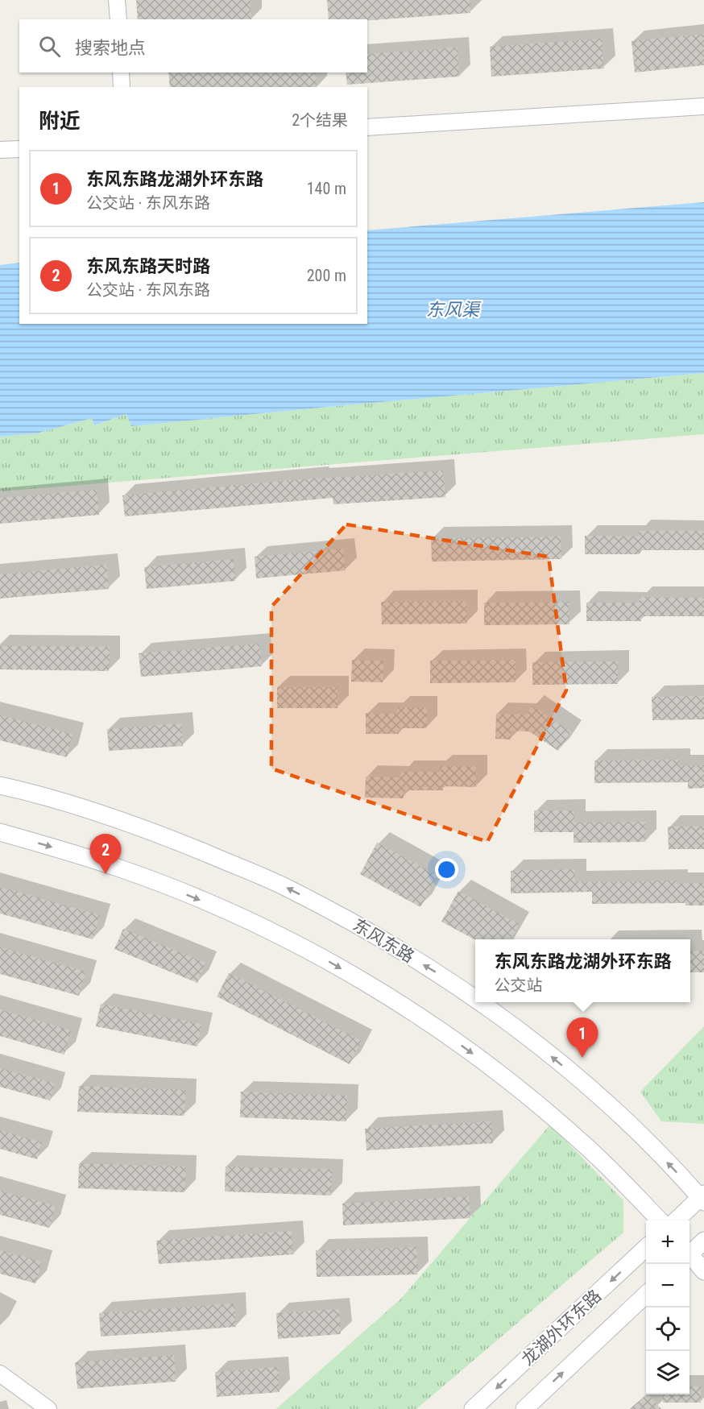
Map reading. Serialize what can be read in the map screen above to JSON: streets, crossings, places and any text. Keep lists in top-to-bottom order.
{
  "streets": {
    "main road": ["东风东路", "龙湖外环东路"]
  },
  "water": ["东风渠"],
  "page": {
    "search": "搜索地点",
    "heading": ["附近", "2个结果"],
    "list": [
      {
        "mark": "1",
        "name": "东风东路龙湖外环东路",
        "note": "公交站 · 东风东路",
        "value": "140 m"
      },
      {
        "mark": "2",
        "name": "东风东路天时路",
        "note": "公交站 · 东风东路",
        "value": "200 m"
      }
    ],
    "pins": ["2", "1"],
    "popup": ["东风东路龙湖外环东路", "公交站"],
    "map_buttons": ["+", "−"]
  }
}
